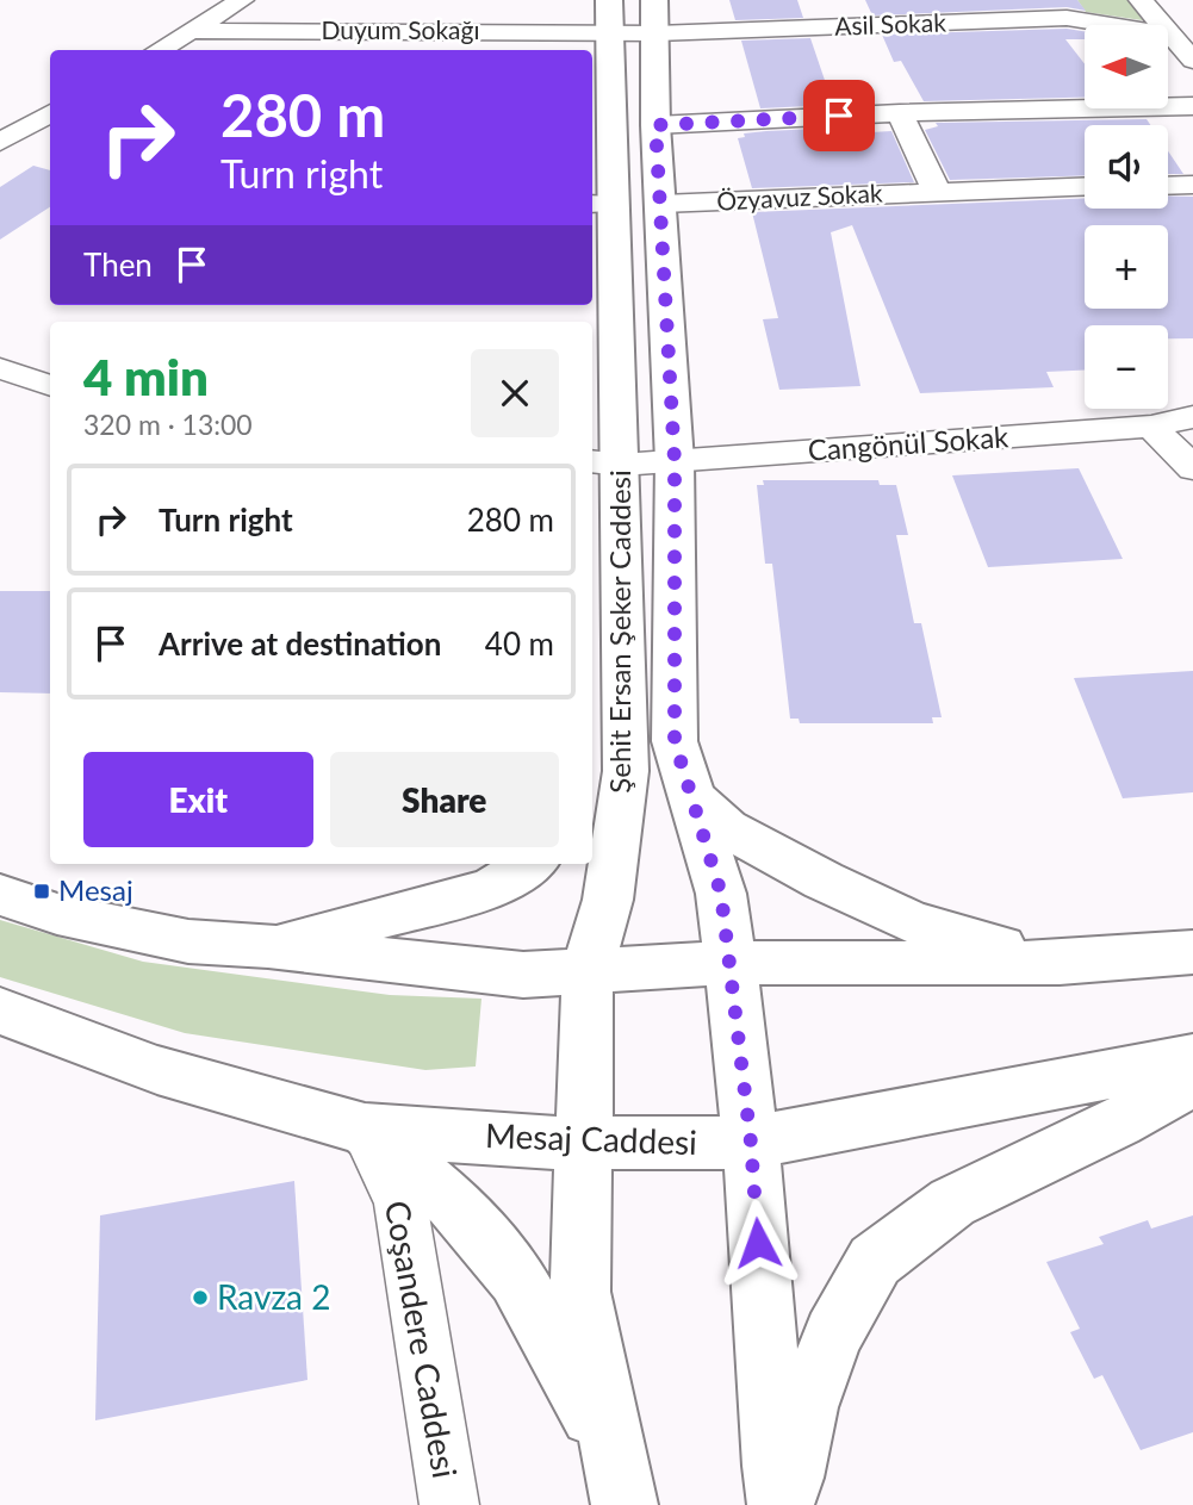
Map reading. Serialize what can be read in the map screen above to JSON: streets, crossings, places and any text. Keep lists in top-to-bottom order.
{
  "streets": {
    "street": [
      "Asil Sokak",
      "Duyum Sokağı",
      "Özyavuz Sokak",
      "Cangönül Sokak",
      "Şehit Ersan Şeker Caddesi",
      "Mesaj Caddesi",
      "Coşandere Caddesi"
    ]
  },
  "crossings": [
    ["Asil Sokak", "Duyum Sokağı"],
    ["Asil Sokak", "Şehit Ersan Şeker Caddesi"],
    ["Duyum Sokağı", "Şehit Ersan Şeker Caddesi"],
    ["Özyavuz Sokak", "Şehit Ersan Şeker Caddesi"],
    ["Cangönül Sokak", "Şehit Ersan Şeker Caddesi"],
    ["Şehit Ersan Şeker Caddesi", "Mesaj Caddesi"],
    ["Mesaj Caddesi", "Coşandere Caddesi"]
  ],
  "places": {
    "transit": ["Mesaj"],
    "other": ["Ravza 2"]
  },
  "north": "left",
  "page": {
    "map_buttons": ["+", "−"],
    "turn": ["280 m", "Turn right"],
    "then": "Then",
    "heading": ["4 min", "320 m · 13:00"],
    "list": [
      {
        "name": "Turn right",
        "value": "280 m"
      },
      {
        "name": "Arrive at destination",
        "value": "40 m"
      }
    ],
    "buttons": ["Exit", "Share"]
  }
}
